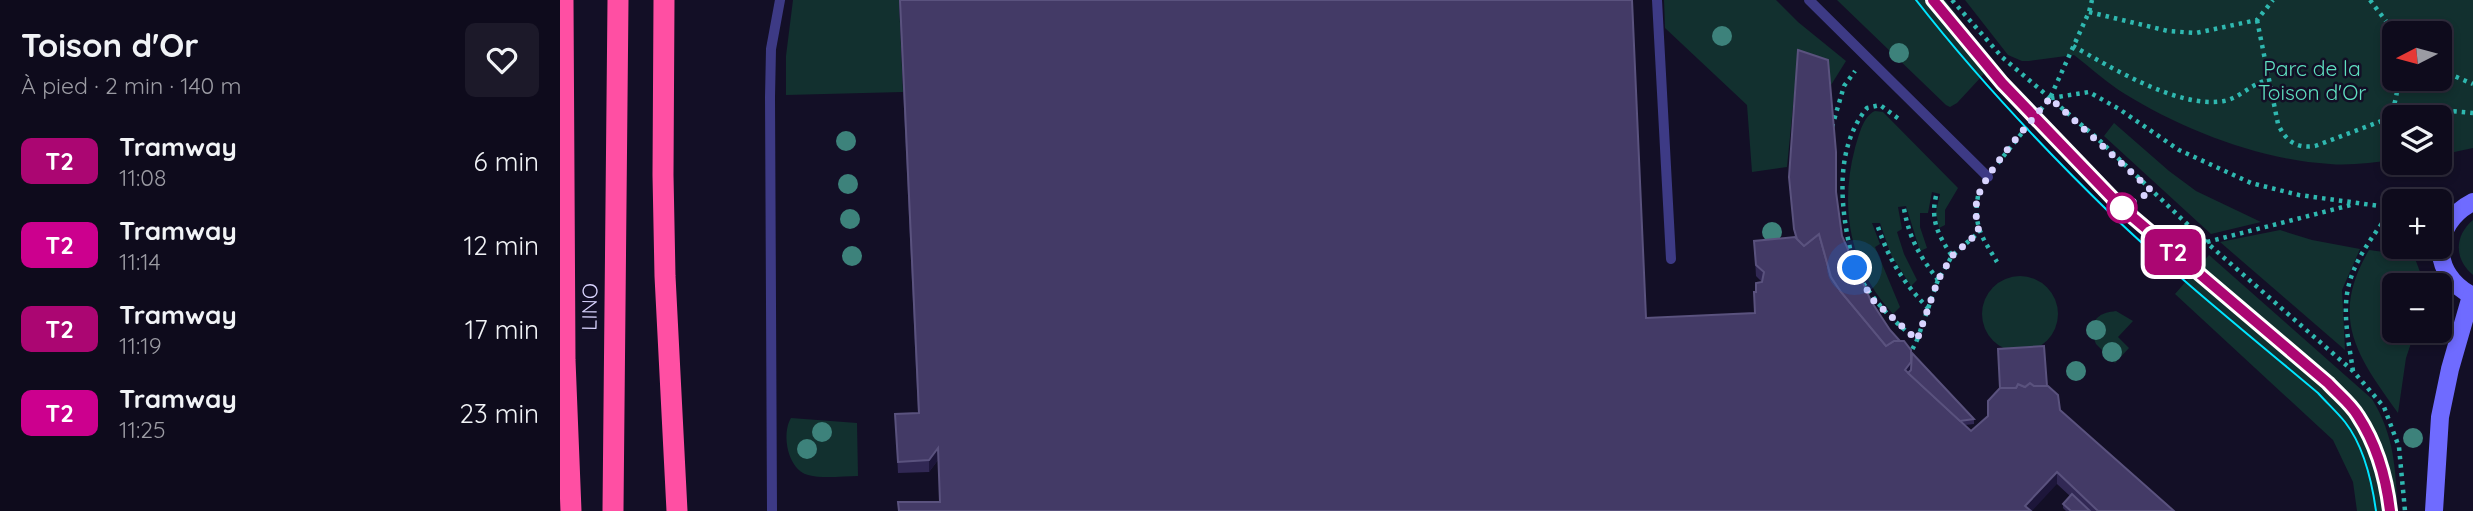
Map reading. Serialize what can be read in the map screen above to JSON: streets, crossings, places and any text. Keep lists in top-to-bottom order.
{
  "streets": {
    "highway": ["LINO"]
  },
  "parks": ["Parc de la Toison d'Or"],
  "lines": ["tram line T2"],
  "north": "left",
  "page": {
    "heading": ["Toison d'Or", "À pied · 2 min · 140 m"],
    "on_map": "T2",
    "map_buttons": ["+", "−"],
    "list": [
      {
        "mark": "T2",
        "name": "Tramway",
        "note": "11:08",
        "value": "6 min"
      },
      {
        "mark": "T2",
        "name": "Tramway",
        "note": "11:14",
        "value": "12 min"
      },
      {
        "mark": "T2",
        "name": "Tramway",
        "note": "11:19",
        "value": "17 min"
      },
      {
        "mark": "T2",
        "name": "Tramway",
        "note": "11:25",
        "value": "23 min"
      }
    ]
  }
}
